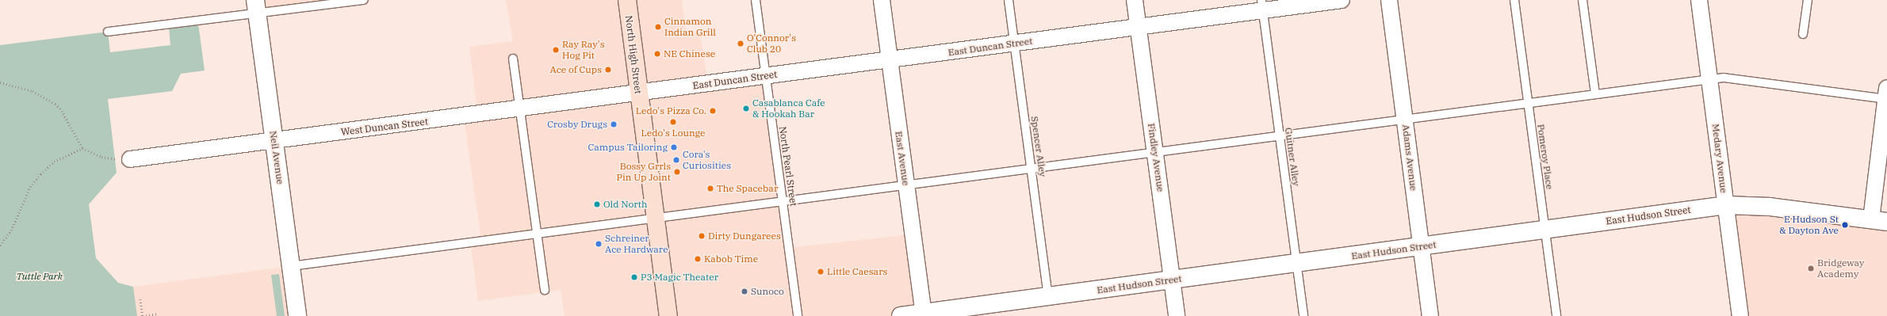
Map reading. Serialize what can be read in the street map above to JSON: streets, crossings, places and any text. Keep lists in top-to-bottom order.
{
  "streets": {
    "main road": ["North High Street", "Neil Avenue", "East Hudson Street"],
    "street": [
      "East Duncan Street",
      "West Duncan Street",
      "Findley Avenue",
      "Adams Avenue",
      "East Avenue",
      "Medary Avenue"
    ],
    "lane": [
      "Spencer Alley",
      "Guitner Alley",
      "Pomeroy Place",
      "North Pearl Street"
    ]
  },
  "crossings": [
    ["East Duncan Street", "North High Street"],
    ["East Duncan Street", "West Duncan Street"],
    ["East Duncan Street", "Spencer Alley"],
    ["East Duncan Street", "Guitner Alley"],
    ["East Duncan Street", "Findley Avenue"],
    ["East Duncan Street", "East Avenue"],
    ["East Duncan Street", "North Pearl Street"],
    ["North High Street", "West Duncan Street"],
    ["West Duncan Street", "Neil Avenue"],
    ["Spencer Alley", "East Hudson Street"],
    ["Guitner Alley", "East Hudson Street"],
    ["Pomeroy Place", "East Hudson Street"],
    ["Findley Avenue", "East Hudson Street"],
    ["Adams Avenue", "East Hudson Street"],
    ["East Avenue", "East Hudson Street"],
    ["Medary Avenue", "East Hudson Street"]
  ],
  "parks": ["Tuttle Park"],
  "places": [
    "Cinnamon Indian Grill",
    "O'Connor's Club 20",
    "Ray Ray's Hog Pit",
    "NE Chinese",
    "Ace of Cups",
    "Casablanca Cafe & Hookah Bar",
    "Ledo's Pizza Co.",
    "Ledo's Lounge",
    "Crosby Drugs",
    "Campus Tailoring",
    "Cora's Curiosities",
    "Bossy Grrls Pin Up Joint",
    "The Spacebar",
    "Old North",
    "E Hudson St & Dayton Ave",
    "Dirty Dungarees",
    "Schreiner Ace Hardware",
    "Kabob Time",
    "Bridgeway Academy",
    "Little Caesars",
    "P3 Magic Theater",
    "Sunoco"
  ]
}
